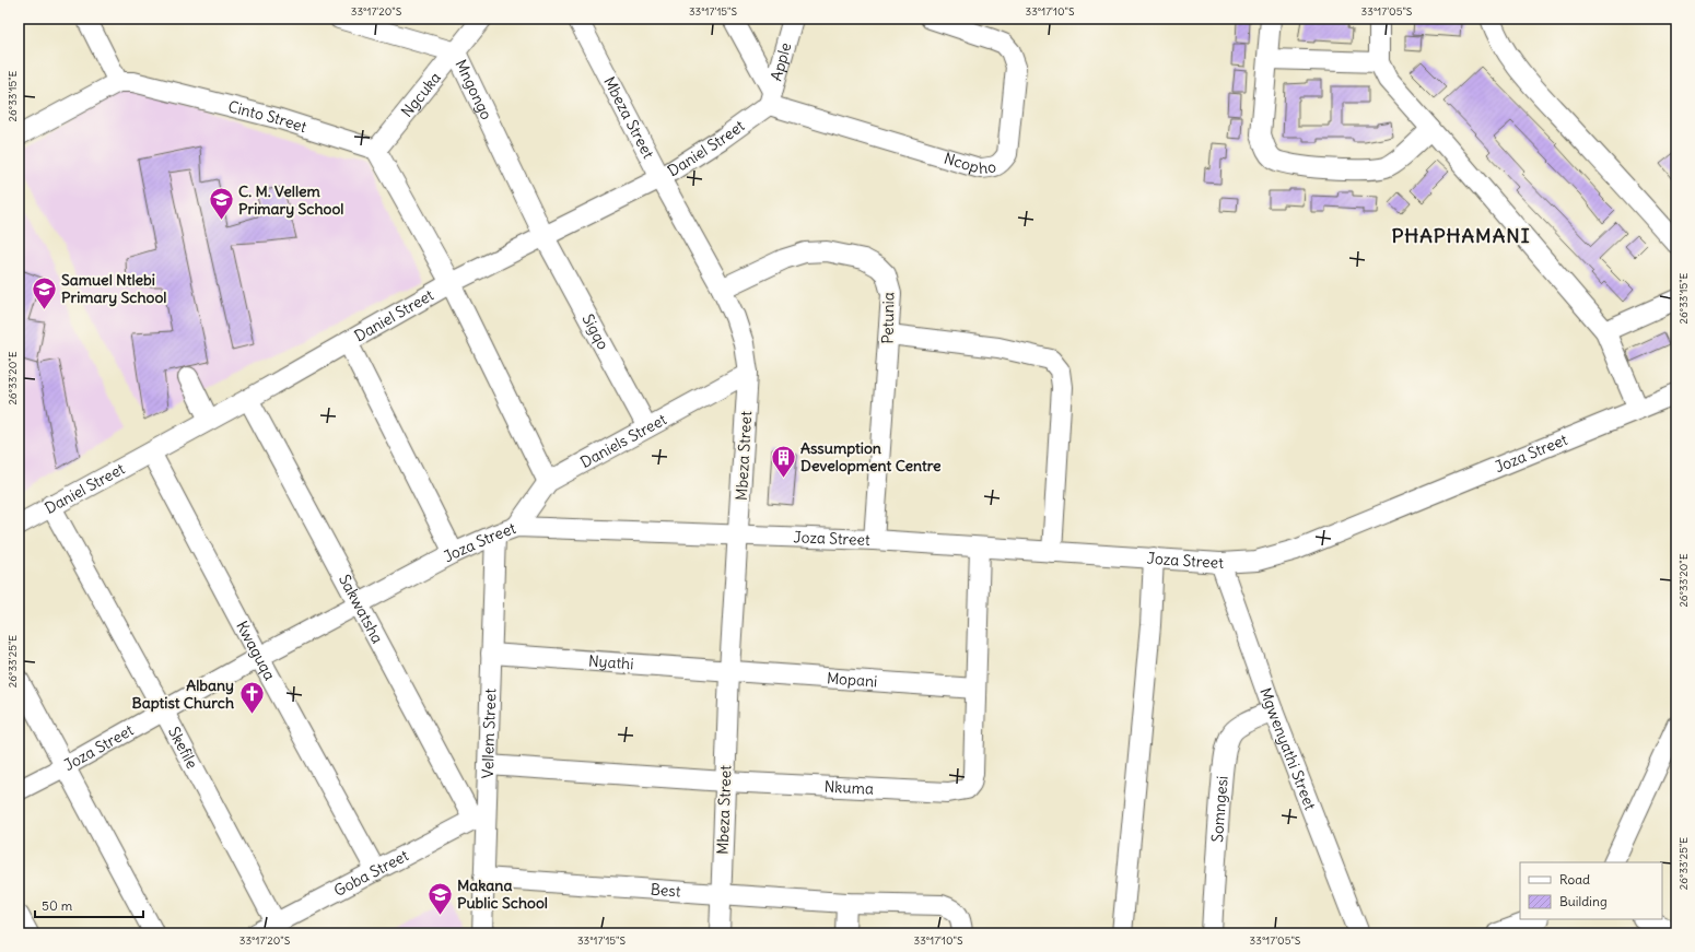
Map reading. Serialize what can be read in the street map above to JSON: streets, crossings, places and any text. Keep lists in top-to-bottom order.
{
  "streets": {
    "street": [
      "Apple",
      "Mngongo",
      "Ngcuka",
      "Cinto Street",
      "Mbeza Street",
      "Daniel Street",
      "Ncopho",
      "Petunia",
      "Sigqo",
      "Daniels Street",
      "Joza Street",
      "Sakwatsha",
      "Kwaguqa",
      "Nyathi",
      "Mopani",
      "Vellem Street",
      "Skefile",
      "Mgwenyathi Street",
      "Nkuma",
      "Somngesi",
      "Goba Street",
      "Best"
    ]
  },
  "crossings": [
    ["Apple", "Daniel Street"],
    ["Apple", "Ncopho"],
    ["Mngongo", "Ngcuka"],
    ["Mngongo", "Daniel Street"],
    ["Mngongo", "Sigqo"],
    ["Ngcuka", "Cinto Street"],
    ["Mbeza Street", "Daniel Street"],
    ["Mbeza Street", "Petunia"],
    ["Mbeza Street", "Daniels Street"],
    ["Mbeza Street", "Joza Street"],
    ["Mbeza Street", "Nyathi"],
    ["Mbeza Street", "Mopani"],
    ["Mbeza Street", "Nkuma"],
    ["Mbeza Street", "Best"],
    ["Daniel Street", "Ncopho"],
    ["Daniel Street", "Sigqo"],
    ["Daniel Street", "Sakwatsha"],
    ["Daniel Street", "Kwaguqa"],
    ["Daniel Street", "Skefile"],
    ["Petunia", "Joza Street"],
    ["Sigqo", "Daniels Street"],
    ["Daniels Street", "Joza Street"],
    ["Joza Street", "Sakwatsha"],
    ["Joza Street", "Kwaguqa"],
    ["Joza Street", "Vellem Street"],
    ["Joza Street", "Skefile"],
    ["Joza Street", "Mgwenyathi Street"],
    ["Joza Street", "Nkuma"],
    ["Sakwatsha", "Vellem Street"],
    ["Sakwatsha", "Goba Street"],
    ["Kwaguqa", "Goba Street"],
    ["Nyathi", "Mopani"],
    ["Nyathi", "Vellem Street"],
    ["Mopani", "Nkuma"],
    ["Vellem Street", "Nkuma"],
    ["Vellem Street", "Goba Street"],
    ["Vellem Street", "Best"],
    ["Skefile", "Goba Street"],
    ["Mgwenyathi Street", "Somngesi"]
  ],
  "districts": ["PHAPHAMANI"],
  "places": {
    "school or university": ["C. M. Vellem Primary School", "Samuel Ntlebi Primary School", "Makana Public School"],
    "building": ["Assumption Development Centre"],
    "church": ["Albany Baptist Church"]
  },
  "legend": ["Road", "Building"],
  "scale_bar": "50 m",
  "coordinates": [
    "33°17'20\"S",
    "33°17'15\"S",
    "33°17'10\"S",
    "33°17'05\"S",
    "26°33'15\"E",
    "26°33'20\"E",
    "26°33'25\"E"
  ]
}
